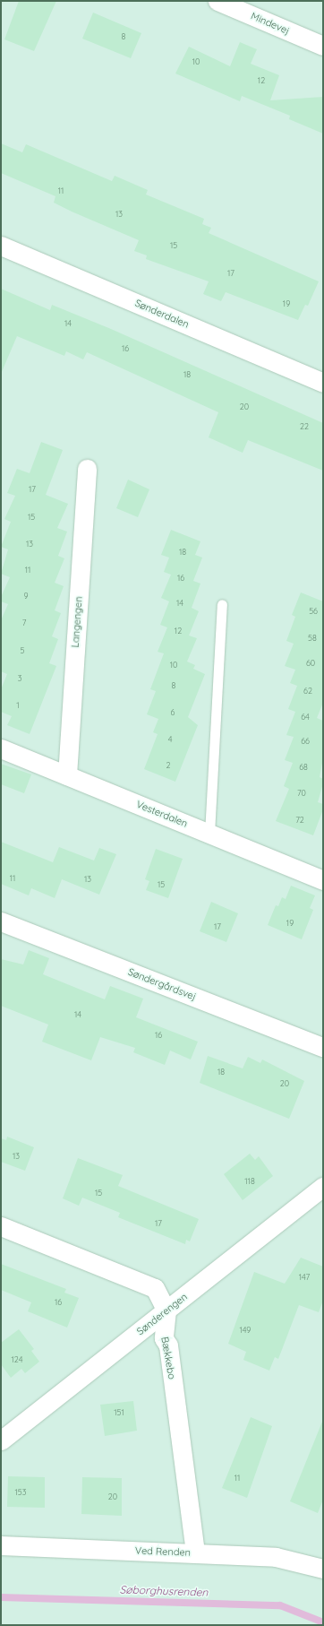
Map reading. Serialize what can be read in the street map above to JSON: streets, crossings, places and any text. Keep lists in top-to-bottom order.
{
  "streets": {
    "street": [
      "Mindevej",
      "Sønderdalen",
      "Langengen",
      "Vesterdalen",
      "Søndergårdsvej",
      "Sønderengen",
      "Bækkebo",
      "Ved Renden"
    ]
  },
  "crossings": [
    ["Langengen", "Vesterdalen"],
    ["Sønderengen", "Bækkebo"],
    ["Bækkebo", "Ved Renden"]
  ],
  "water": ["Søborghusrenden"],
  "house_numbers": [
    "8",
    "10",
    "12",
    "11",
    "13",
    "15",
    "17",
    "19",
    "14",
    "16",
    "18",
    "20",
    "22",
    "17",
    "15",
    "13",
    "18",
    "11",
    "16",
    "9",
    "14",
    "56",
    "7",
    "12",
    "58",
    "5",
    "60",
    "10",
    "3",
    "8",
    "62",
    "1",
    "6",
    "64",
    "4",
    "66",
    "2",
    "68",
    "70",
    "72",
    "11",
    "13",
    "15",
    "19",
    "17",
    "14",
    "16",
    "18",
    "20",
    "13",
    "118",
    "15",
    "17",
    "147",
    "16",
    "149",
    "124",
    "151",
    "11",
    "153",
    "20"
  ]
}
